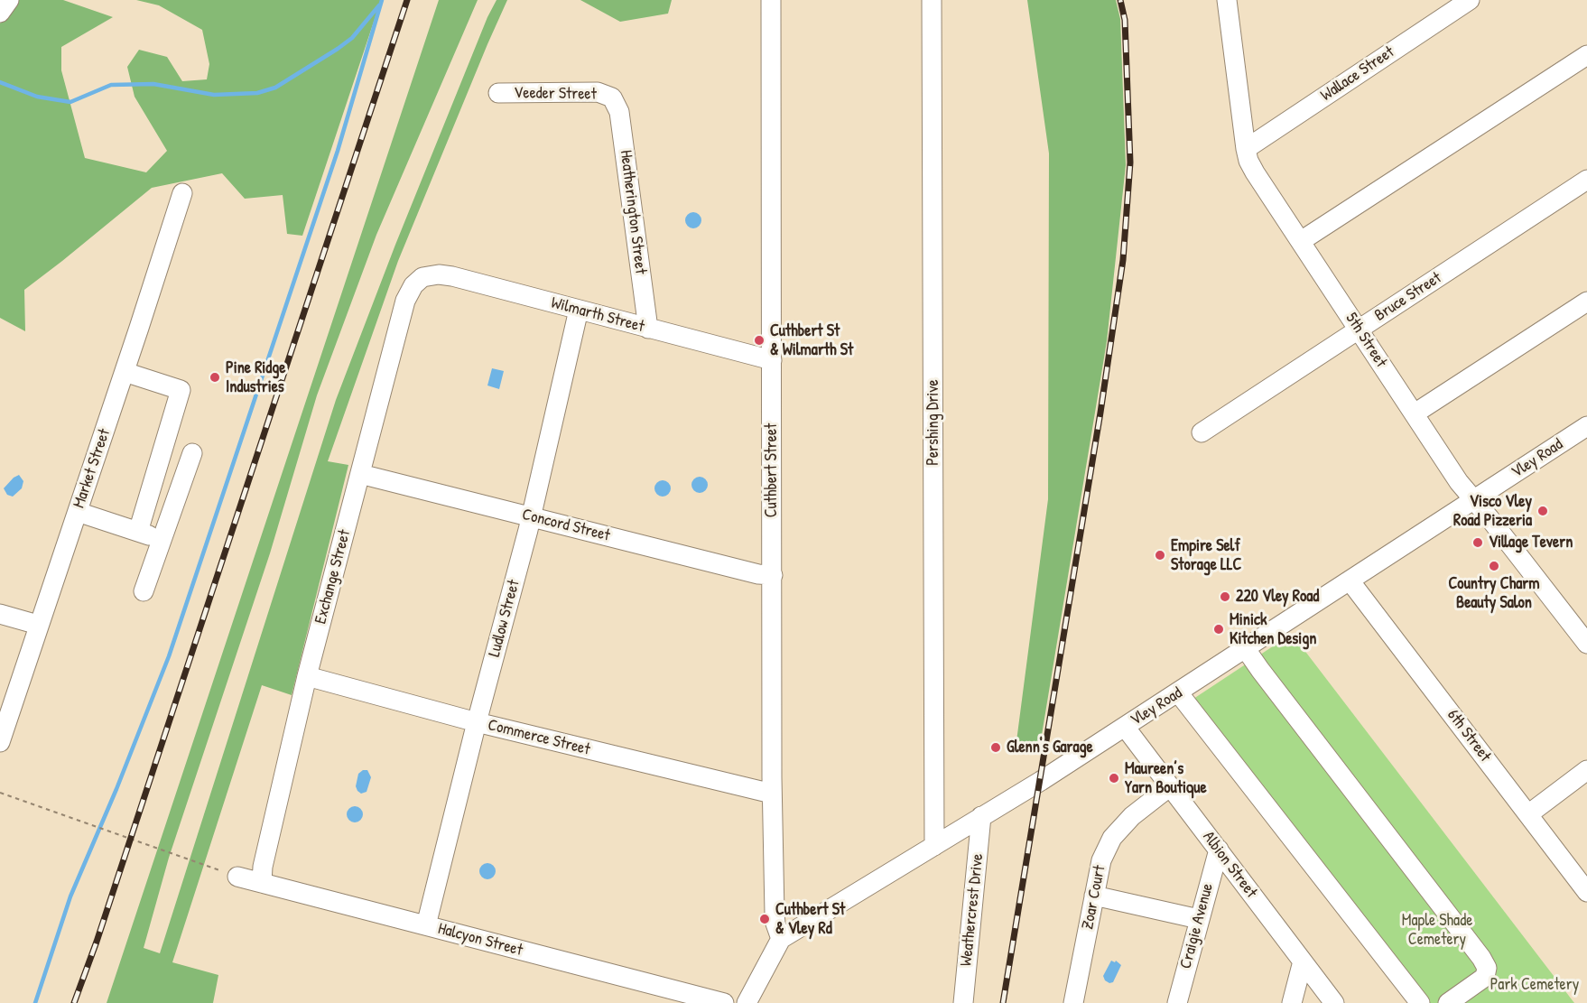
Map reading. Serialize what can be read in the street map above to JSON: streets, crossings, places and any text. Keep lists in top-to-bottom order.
{
  "streets": {
    "street": [
      "Wallace Street",
      "Veeder Street",
      "Heatherington Street",
      "Bruce Street",
      "Wilmarth Street",
      "5th Street",
      "Pershing Drive",
      "Vley Road",
      "Market Street",
      "Cuthbert Street",
      "Concord Street",
      "Exchange Street",
      "Ludlow Street",
      "6th Street",
      "Commerce Street",
      "Albion Street",
      "Zoar Court",
      "Weathercrest Drive",
      "Craigie Avenue",
      "Halcyon Street"
    ]
  },
  "crossings": [
    ["Wallace Street", "5th Street"],
    ["Veeder Street", "Heatherington Street"],
    ["Heatherington Street", "Wilmarth Street"],
    ["Bruce Street", "5th Street"],
    ["Wilmarth Street", "Cuthbert Street"],
    ["Wilmarth Street", "Exchange Street"],
    ["Wilmarth Street", "Ludlow Street"],
    ["5th Street", "Vley Road"],
    ["Pershing Drive", "Vley Road"],
    ["Vley Road", "Cuthbert Street"],
    ["Vley Road", "6th Street"],
    ["Vley Road", "Albion Street"],
    ["Vley Road", "Weathercrest Drive"],
    ["Cuthbert Street", "Concord Street"],
    ["Cuthbert Street", "Commerce Street"],
    ["Concord Street", "Exchange Street"],
    ["Concord Street", "Ludlow Street"],
    ["Exchange Street", "Commerce Street"],
    ["Exchange Street", "Halcyon Street"],
    ["Ludlow Street", "Commerce Street"],
    ["Ludlow Street", "Halcyon Street"],
    ["Albion Street", "Zoar Court"],
    ["Albion Street", "Craigie Avenue"]
  ],
  "parks": ["Maple Shade Cemetery", "Park Cemetery"],
  "places": [
    "Cuthbert St & Wilmarth St",
    "Pine Ridge Industries",
    "Visco Vley Road Pizzeria",
    "Village Tevern",
    "Empire Self Storage LLC",
    "Country Charm Beauty Salon",
    "220 Vley Road",
    "Minick Kitchen Design",
    "Glenn's Garage",
    "Maureen’s Yarn Boutique",
    "Cuthbert St & Vley Rd"
  ]
}
